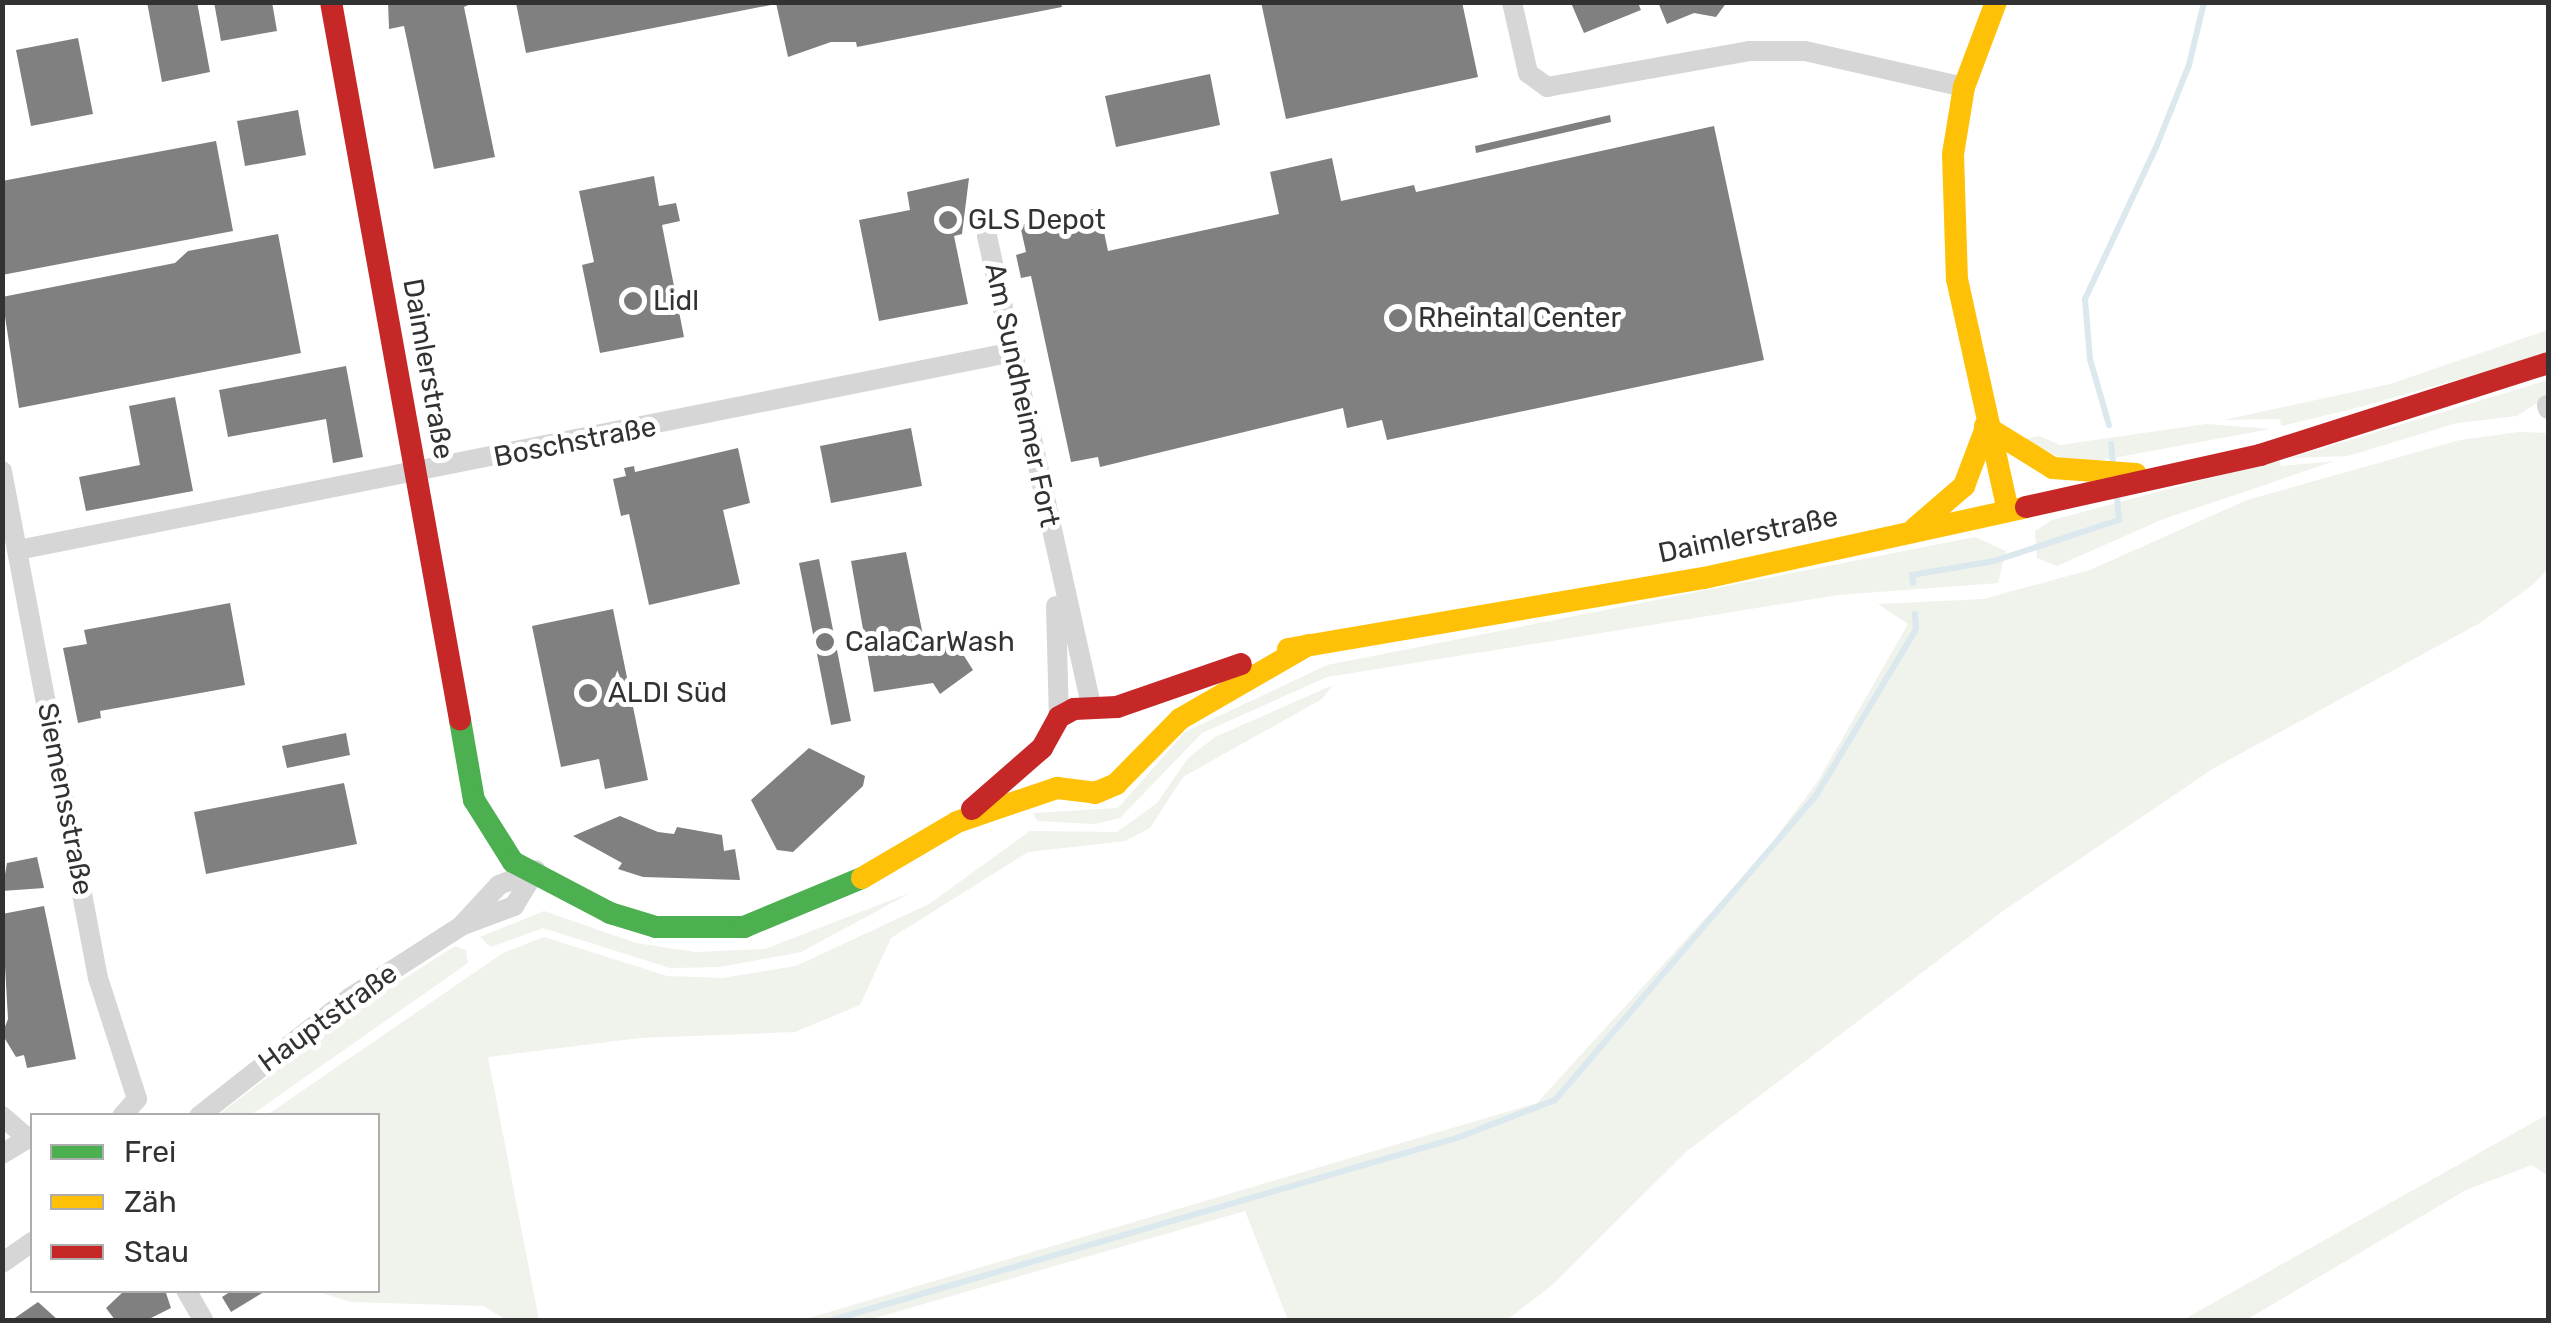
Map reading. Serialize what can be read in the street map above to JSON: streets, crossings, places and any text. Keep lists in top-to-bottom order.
{
  "streets": {
    "main road": ["Daimlerstraße"],
    "street": [
      "Am Sundheimer Fort",
      "Boschstraße",
      "Siemensstraße",
      "Hauptstraße"
    ]
  },
  "crossings": [
    ["Daimlerstraße", "Am Sundheimer Fort"],
    ["Daimlerstraße", "Boschstraße"],
    ["Daimlerstraße", "Hauptstraße"],
    ["Am Sundheimer Fort", "Boschstraße"],
    ["Boschstraße", "Siemensstraße"]
  ],
  "places": [
    "GLS Depot",
    "Lidl",
    "Rheintal Center",
    "CalaCarWash",
    "ALDI Süd"
  ],
  "legend": ["Frei", "Zäh", "Stau"]
}
